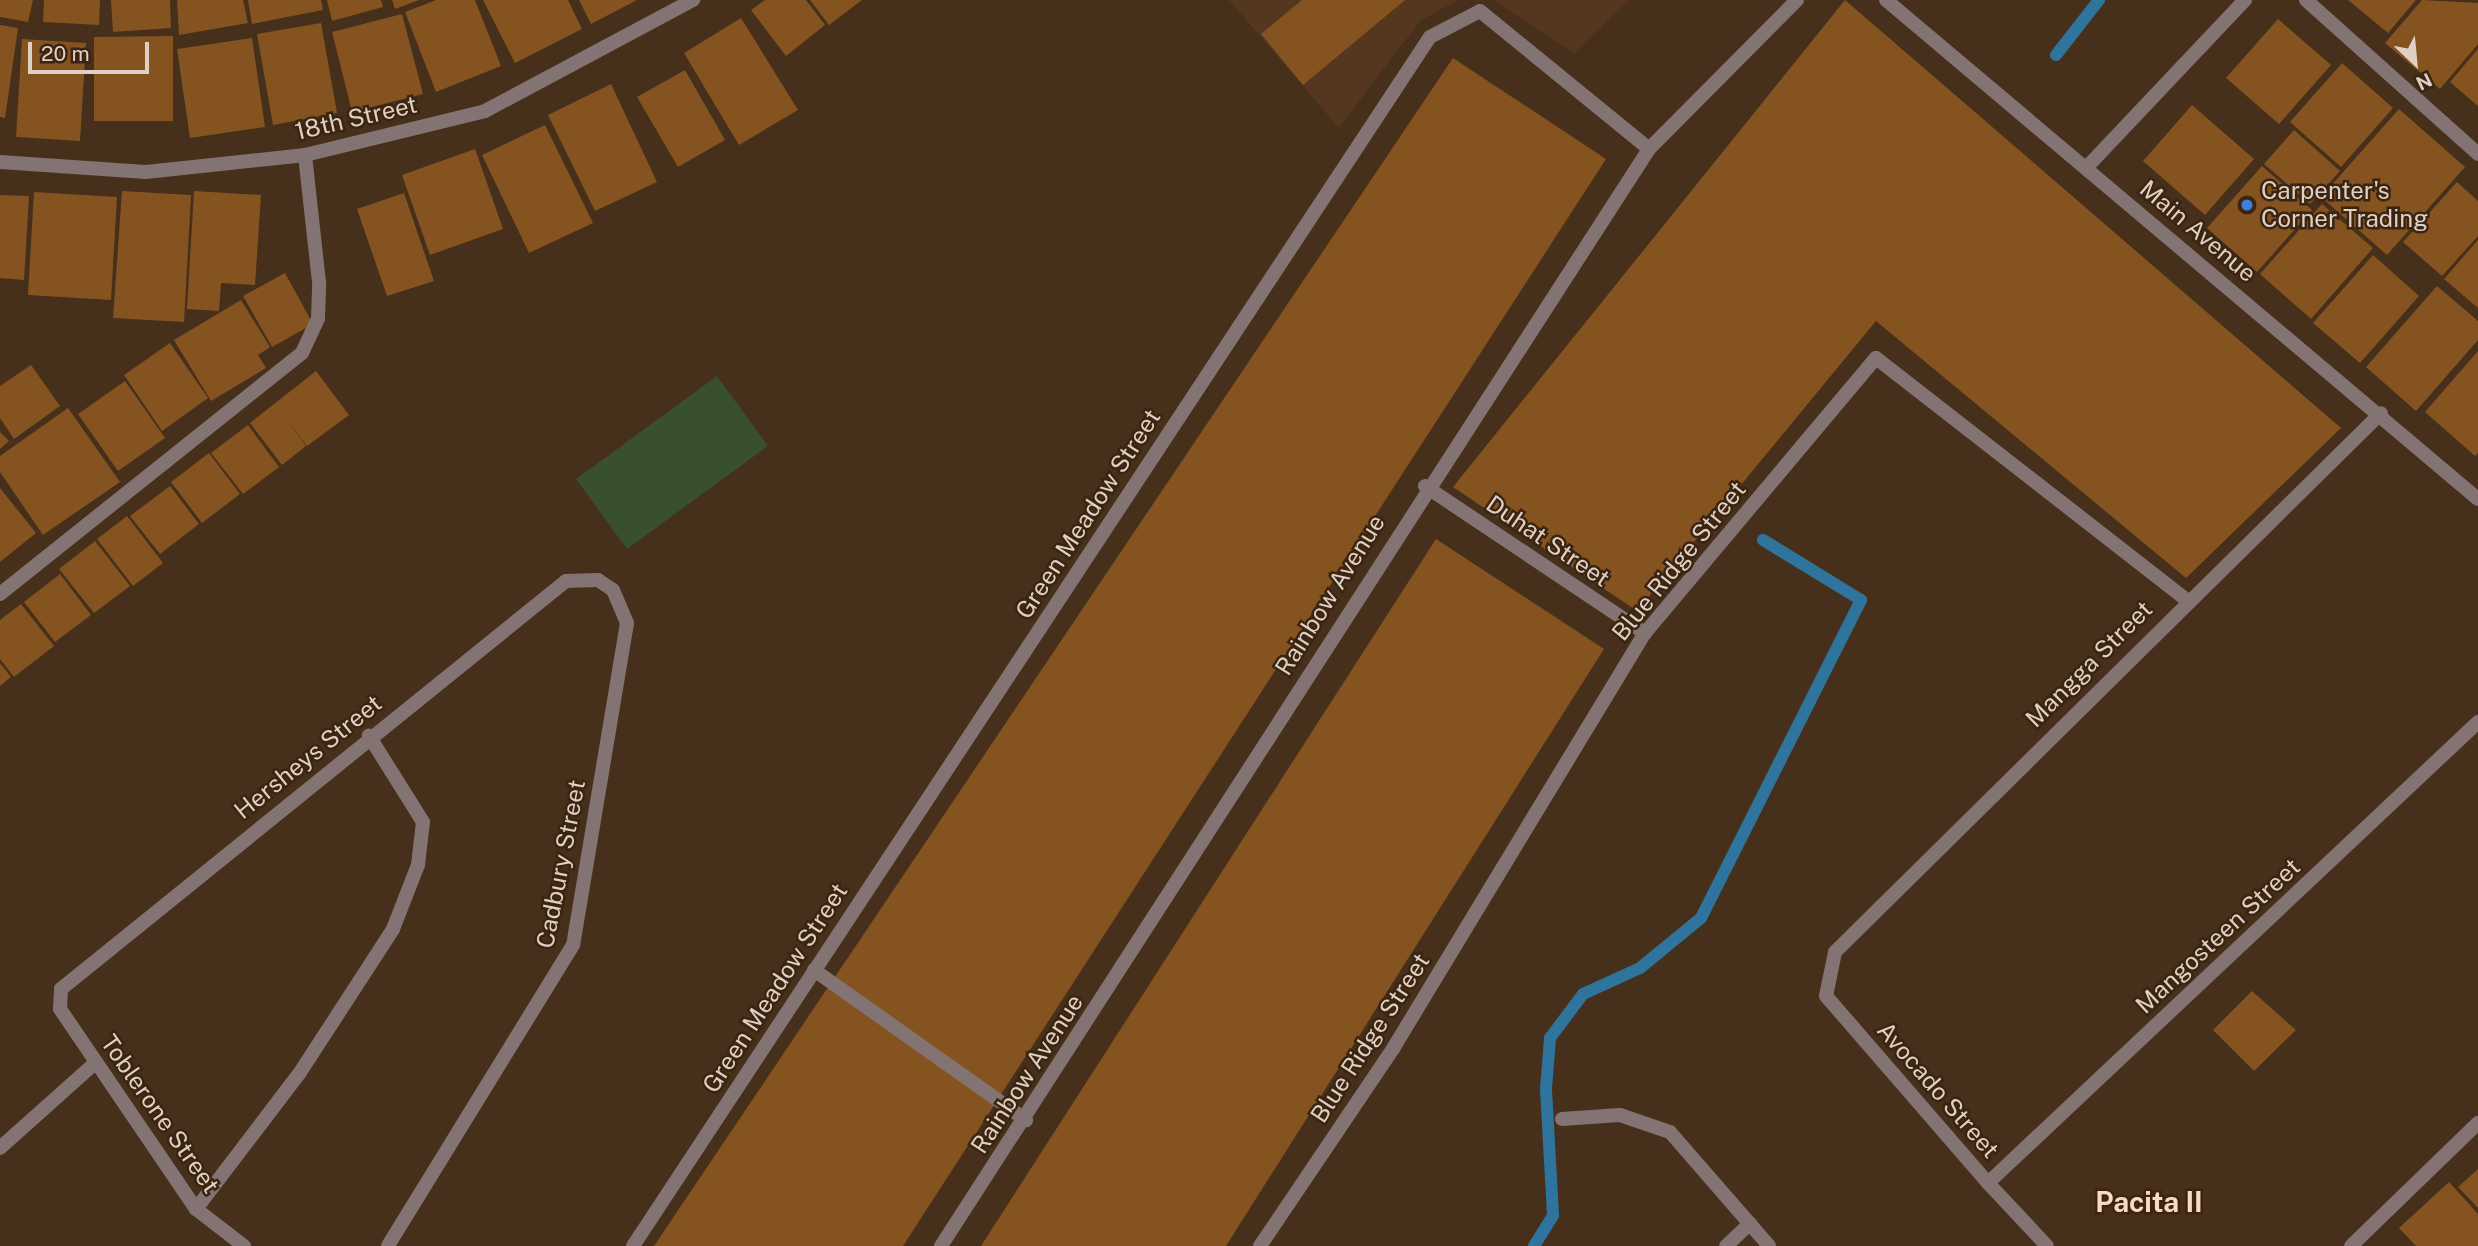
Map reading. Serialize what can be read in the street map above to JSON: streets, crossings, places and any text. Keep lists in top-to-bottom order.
{
  "streets": {
    "street": [
      "18th Street",
      "Main Avenue",
      "Green Meadow Street",
      "Duhat Street",
      "Blue Ridge Street",
      "Rainbow Avenue",
      "Mangga Street",
      "Hersheys Street",
      "Cadbury Street",
      "Mangosteen Street",
      "Avocado Street",
      "Toblerone Street"
    ]
  },
  "crossings": [
    ["Main Avenue", "Mangga Street"],
    ["Green Meadow Street", "Rainbow Avenue"],
    ["Duhat Street", "Blue Ridge Street"],
    ["Duhat Street", "Rainbow Avenue"],
    ["Blue Ridge Street", "Mangga Street"],
    ["Mangga Street", "Avocado Street"],
    ["Hersheys Street", "Cadbury Street"],
    ["Hersheys Street", "Toblerone Street"],
    ["Mangosteen Street", "Avocado Street"]
  ],
  "districts": ["Pacita II"],
  "places": ["Carpenter's Corner Trading"],
  "scale_bar": "20 m",
  "north": "bottom right"
}
